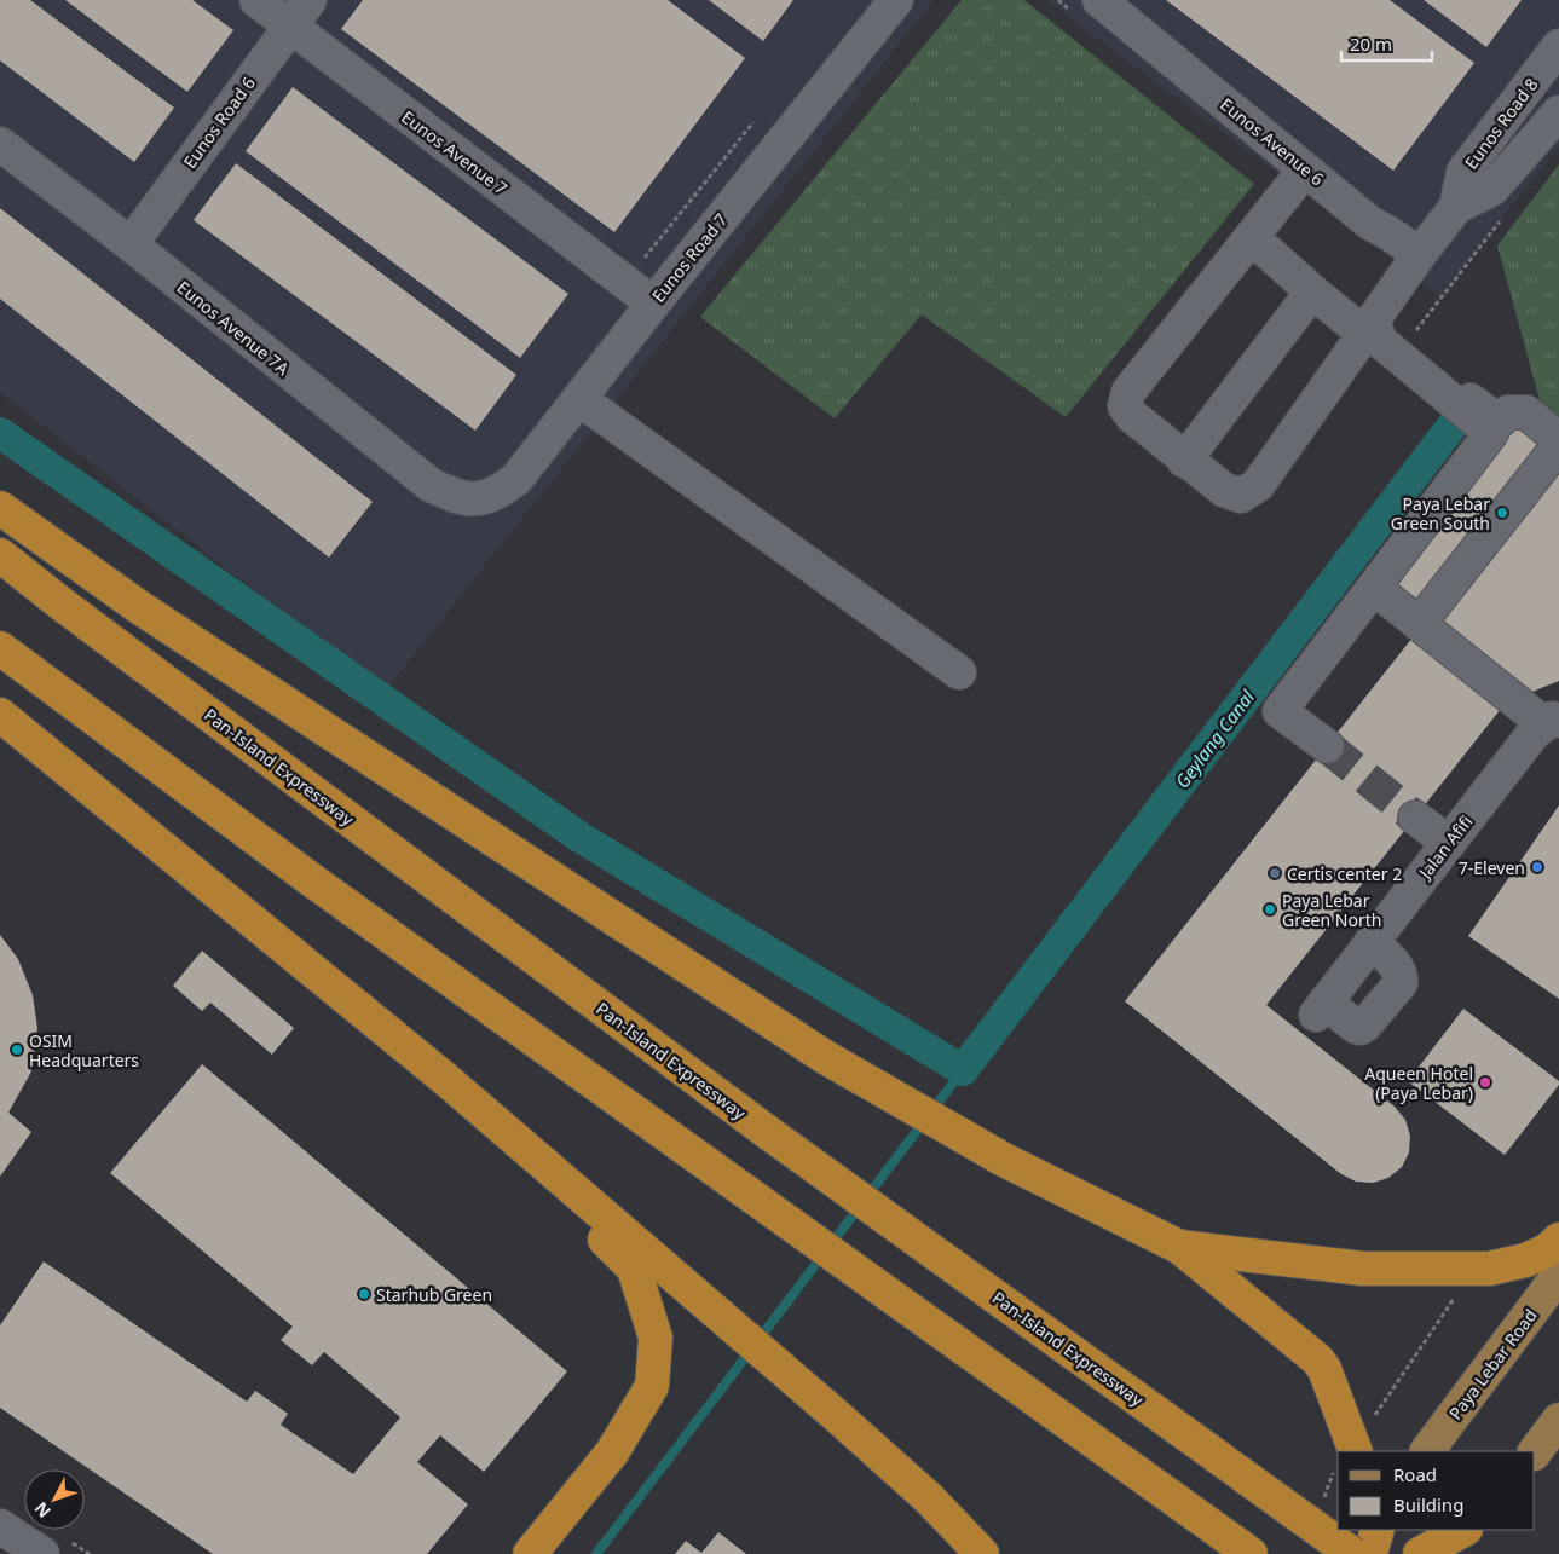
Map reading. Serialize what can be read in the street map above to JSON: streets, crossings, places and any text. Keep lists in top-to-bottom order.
{
  "streets": {
    "highway": ["Pan-Island Expressway"],
    "main road": ["Paya Lebar Road"],
    "street": [
      "Eunos Road 6",
      "Eunos Road 8",
      "Eunos Avenue 6",
      "Eunos Avenue 7",
      "Eunos Road 7",
      "Eunos Avenue 7A",
      "Jalan Afifi"
    ]
  },
  "crossings": [
    ["Eunos Road 6", "Eunos Avenue 7"],
    ["Eunos Road 6", "Eunos Avenue 7A"],
    ["Eunos Avenue 7", "Eunos Road 7"],
    ["Eunos Road 7", "Eunos Avenue 7A"]
  ],
  "water": ["Geylang Canal"],
  "places": [
    "Paya Lebar Green South",
    "7-Eleven",
    "Certis center 2",
    "Paya Lebar Green North",
    "OSIM Headquarters",
    "Aqueen Hotel (Paya Lebar)",
    "Starhub Green"
  ],
  "legend": ["Road", "Building"],
  "scale_bar": "20 m",
  "north": "bottom left"
}
